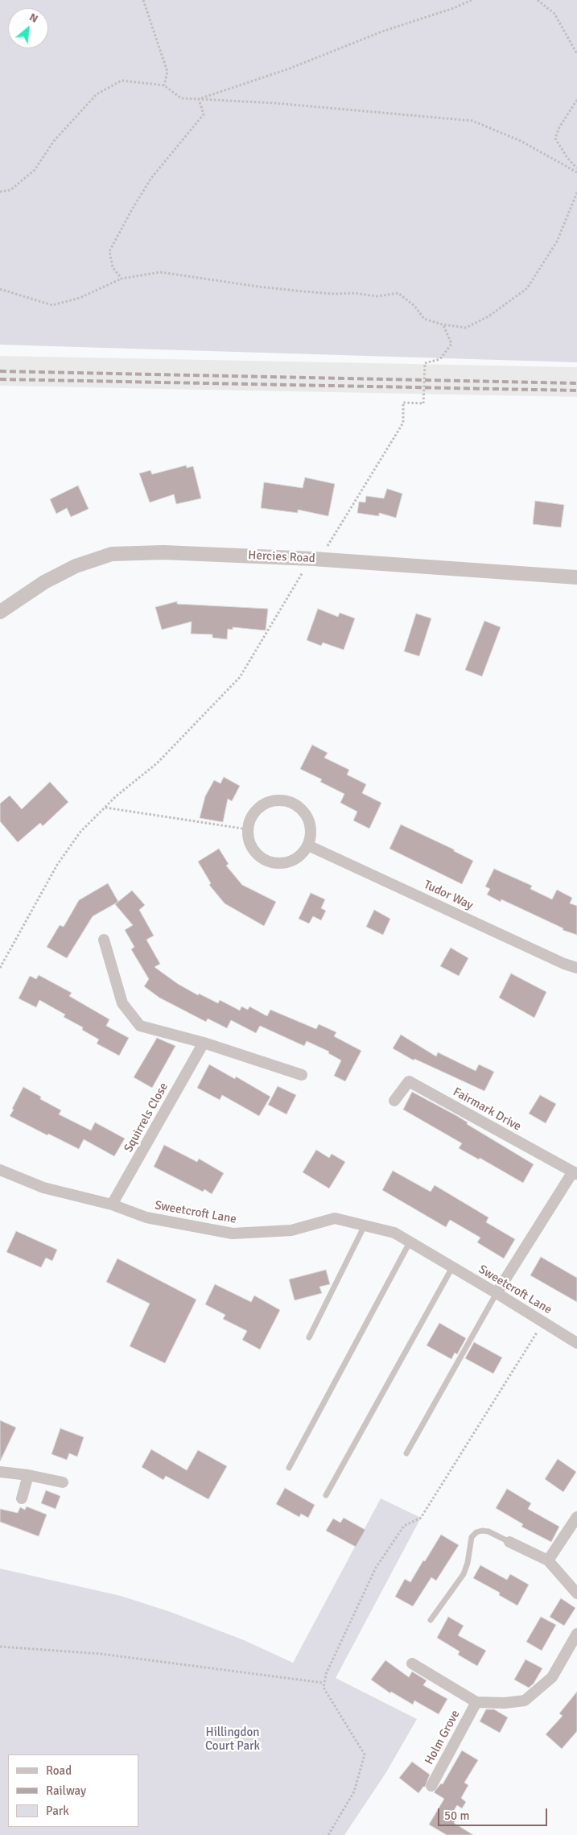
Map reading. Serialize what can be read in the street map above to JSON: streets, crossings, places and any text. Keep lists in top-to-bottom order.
{
  "streets": {
    "street": [
      "Hercies Road",
      "Tudor Way",
      "Fairmark Drive",
      "Squirrels Close",
      "Sweetcroft Lane",
      "Holm Grove"
    ]
  },
  "crossings": [
    ["Fairmark Drive", "Sweetcroft Lane"],
    ["Squirrels Close", "Sweetcroft Lane"]
  ],
  "parks": ["Hillingdon Court Park"],
  "legend": ["Road", "Railway", "Park"],
  "scale_bar": "50 m",
  "north": "top right"
}
